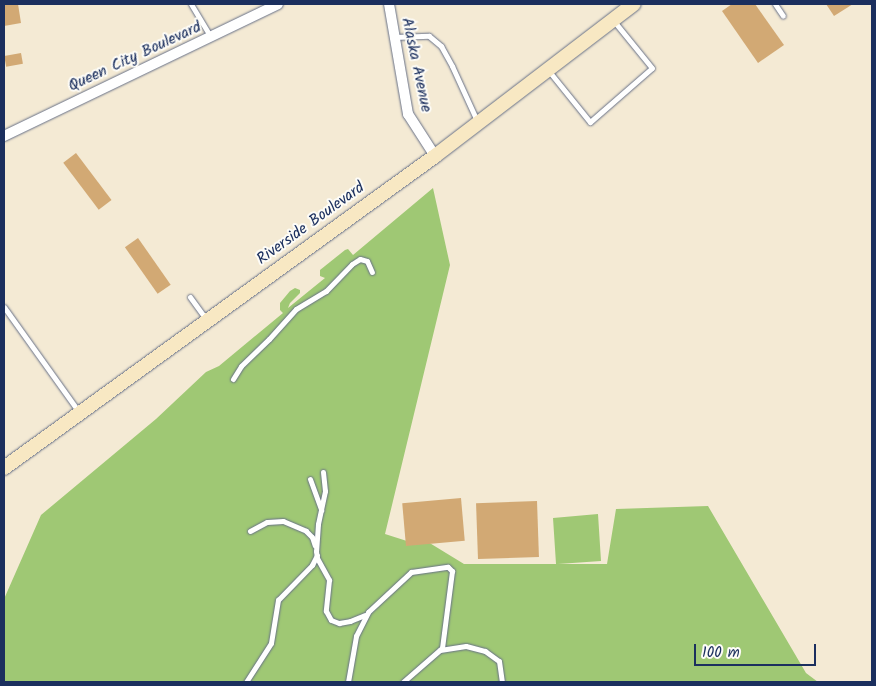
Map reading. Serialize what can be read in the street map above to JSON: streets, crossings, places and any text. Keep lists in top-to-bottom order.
{
  "streets": {
    "main road": ["Riverside Boulevard"],
    "street": ["Queen City Boulevard", "Alaska Avenue"]
  },
  "crossings": [
    ["Alaska Avenue", "Riverside Boulevard"]
  ],
  "scale_bar": "100 m"
}
